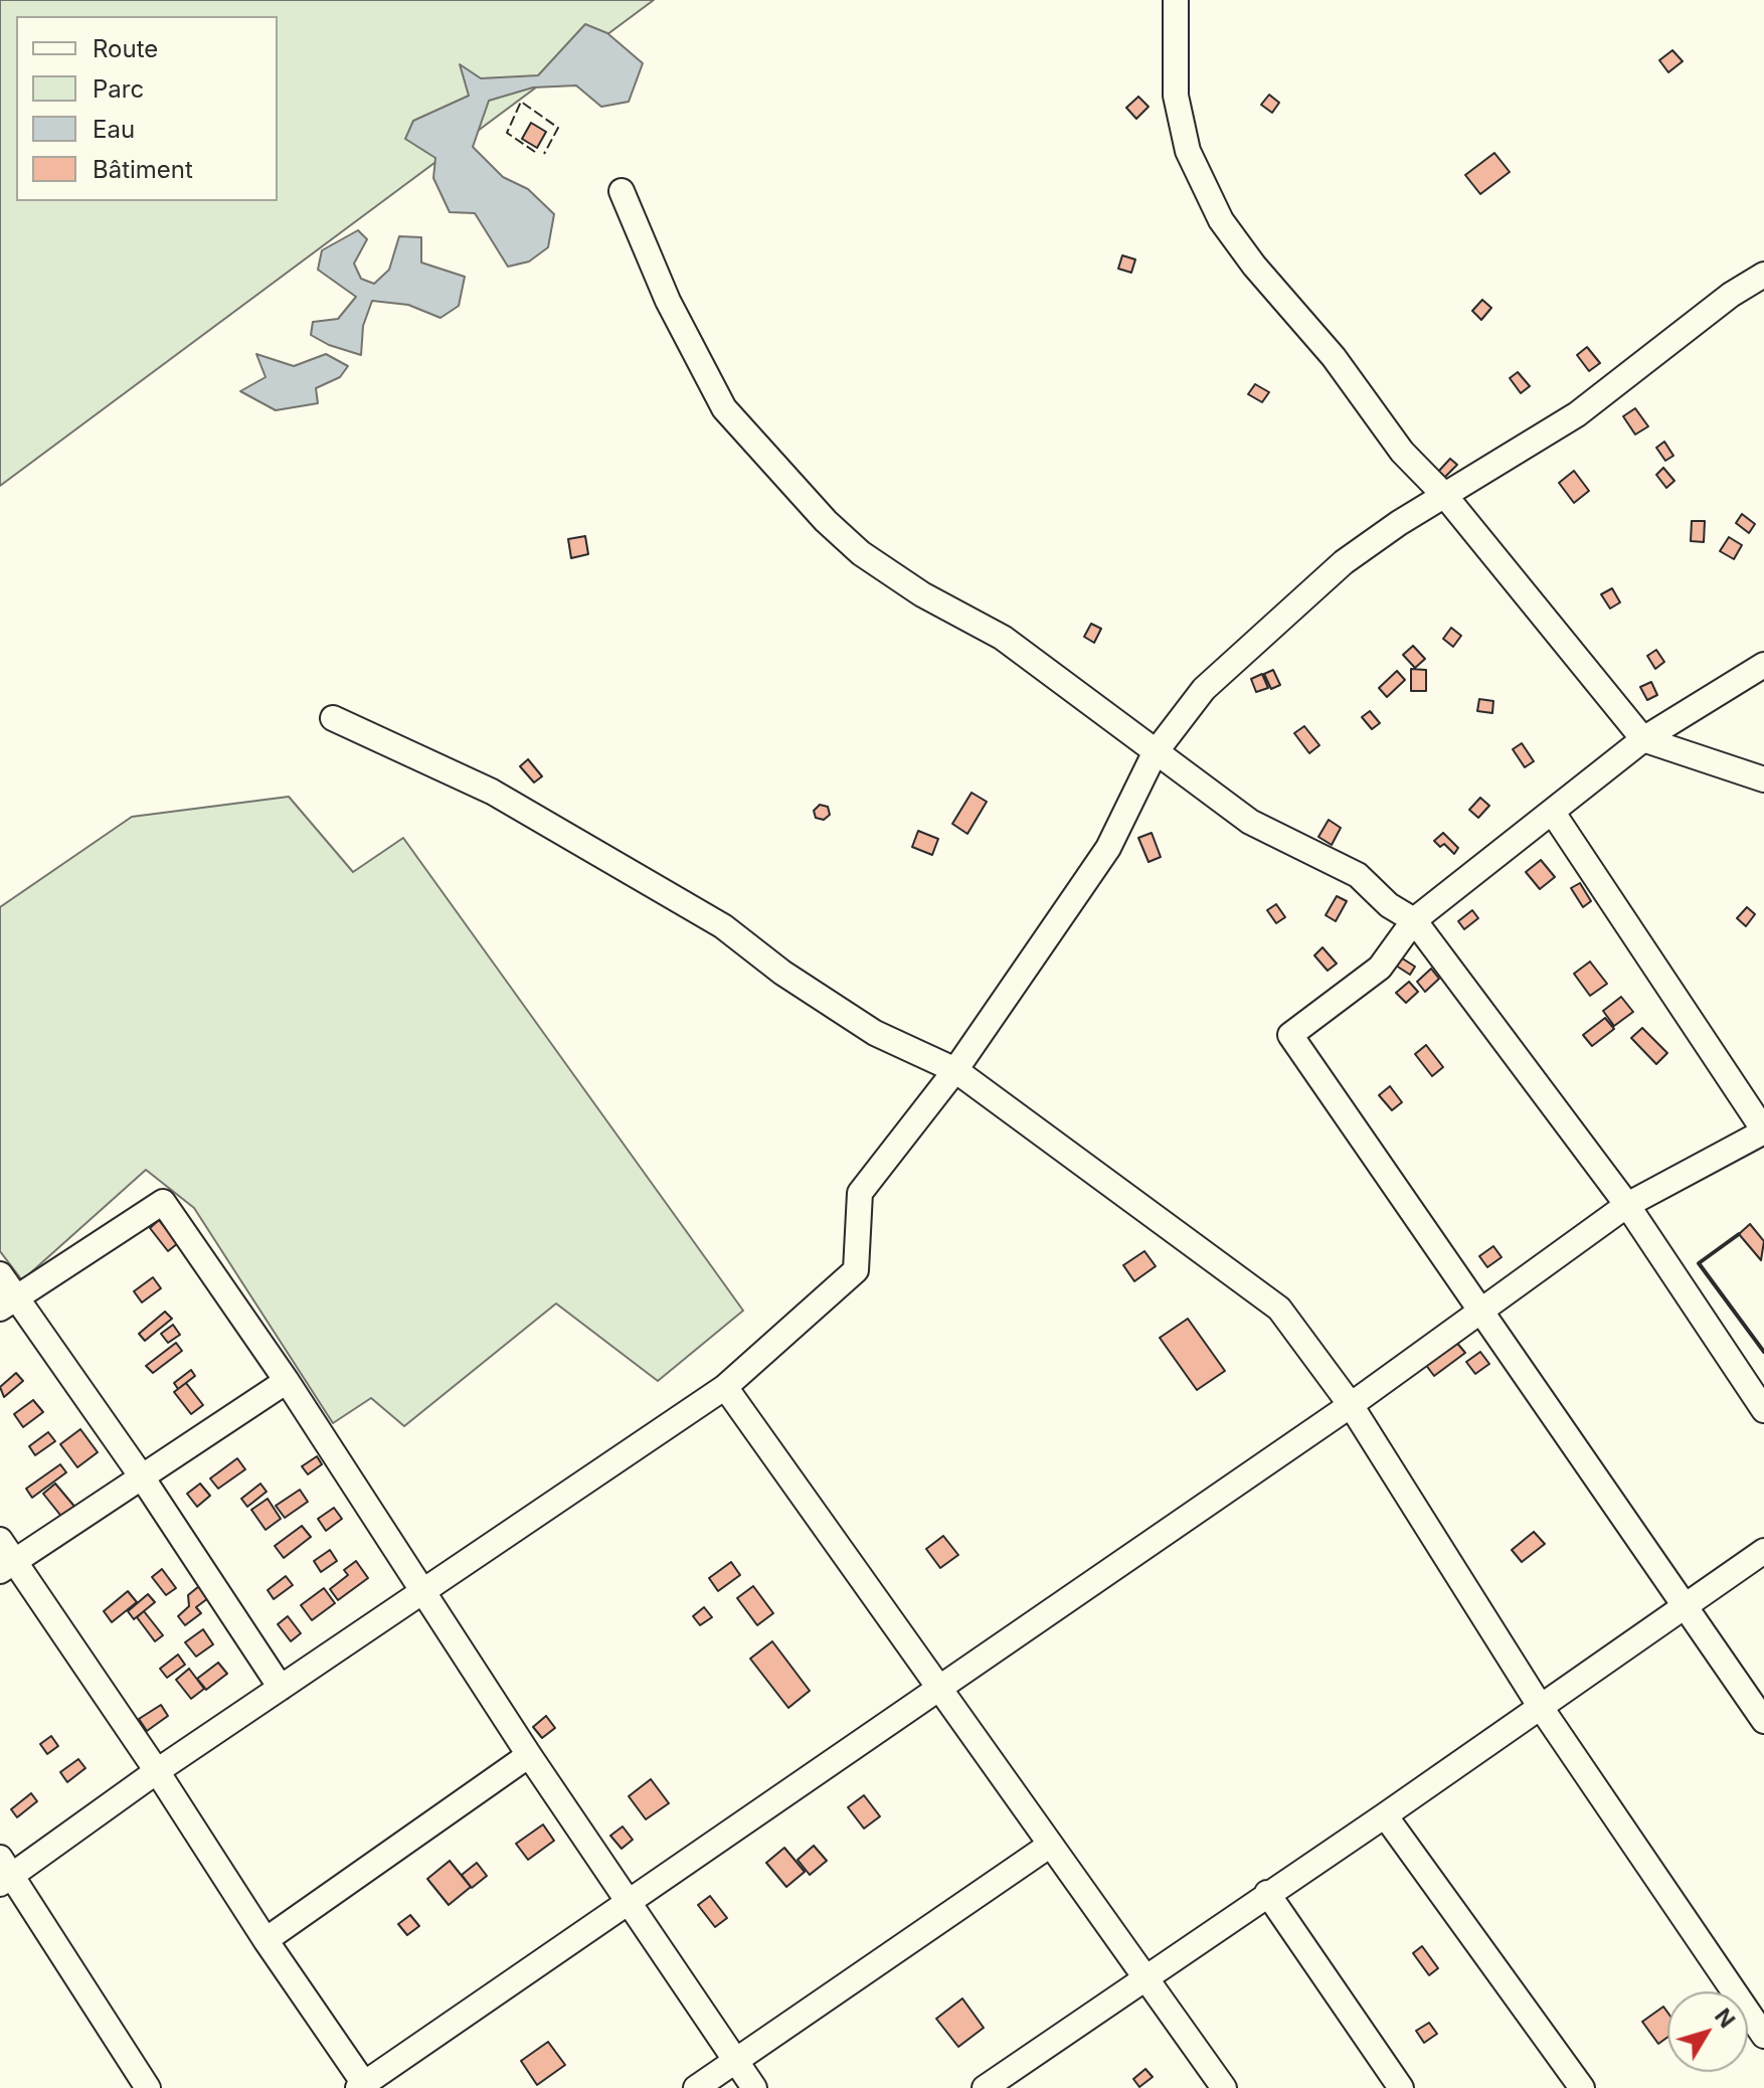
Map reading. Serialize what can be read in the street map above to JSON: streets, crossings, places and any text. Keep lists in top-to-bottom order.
{
  "legend": [
    "Route",
    "Parc",
    "Eau",
    "Bâtiment"
  ],
  "north": "top right"
}
